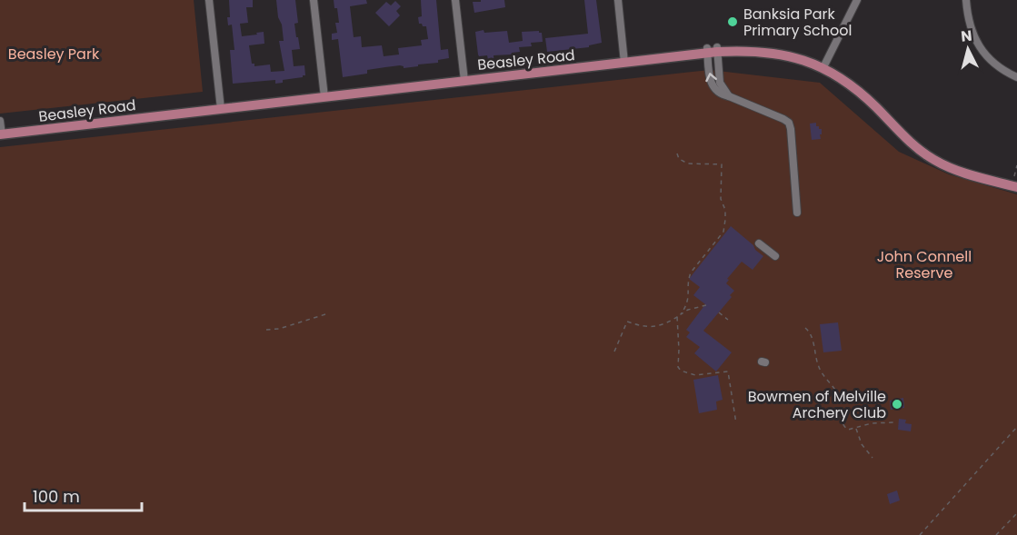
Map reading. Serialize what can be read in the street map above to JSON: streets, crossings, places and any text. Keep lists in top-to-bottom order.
{
  "streets": {
    "main road": ["Beasley Road"]
  },
  "parks": ["Beasley Park", "John Connell Reserve"],
  "places": ["Banksia Park Primary School", "Bowmen of Melville Archery Club"],
  "scale_bar": "100 m",
  "north": "top"
}
